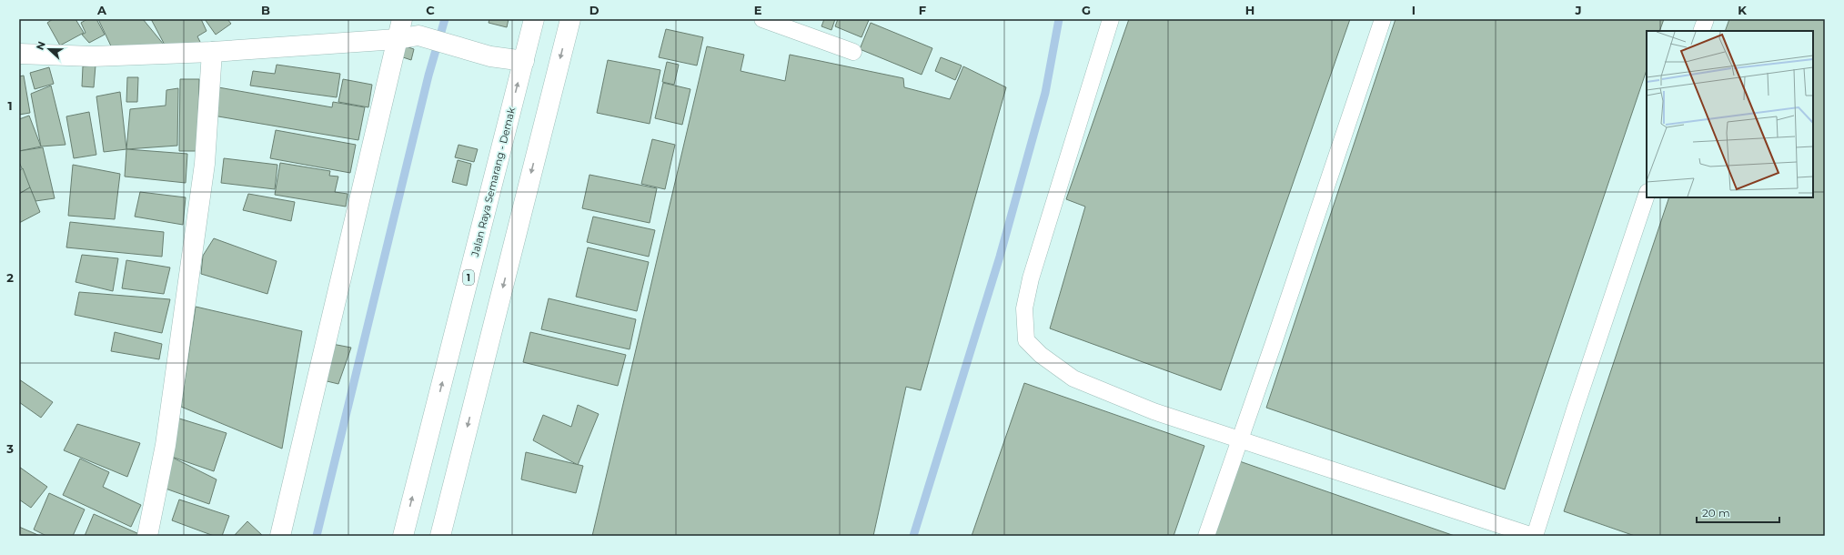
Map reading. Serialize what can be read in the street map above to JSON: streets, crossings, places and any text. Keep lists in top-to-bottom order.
{
  "streets": {
    "main road": ["Jalan Raya Semarang - Demak", "1"]
  },
  "scale_bar": "20 m",
  "north": "left",
  "grid": {
    "columns": [
      "A",
      "B",
      "C",
      "D",
      "E",
      "F",
      "G",
      "H",
      "I",
      "J",
      "K"
    ],
    "rows": ["1", "2", "3"]
  }
}
